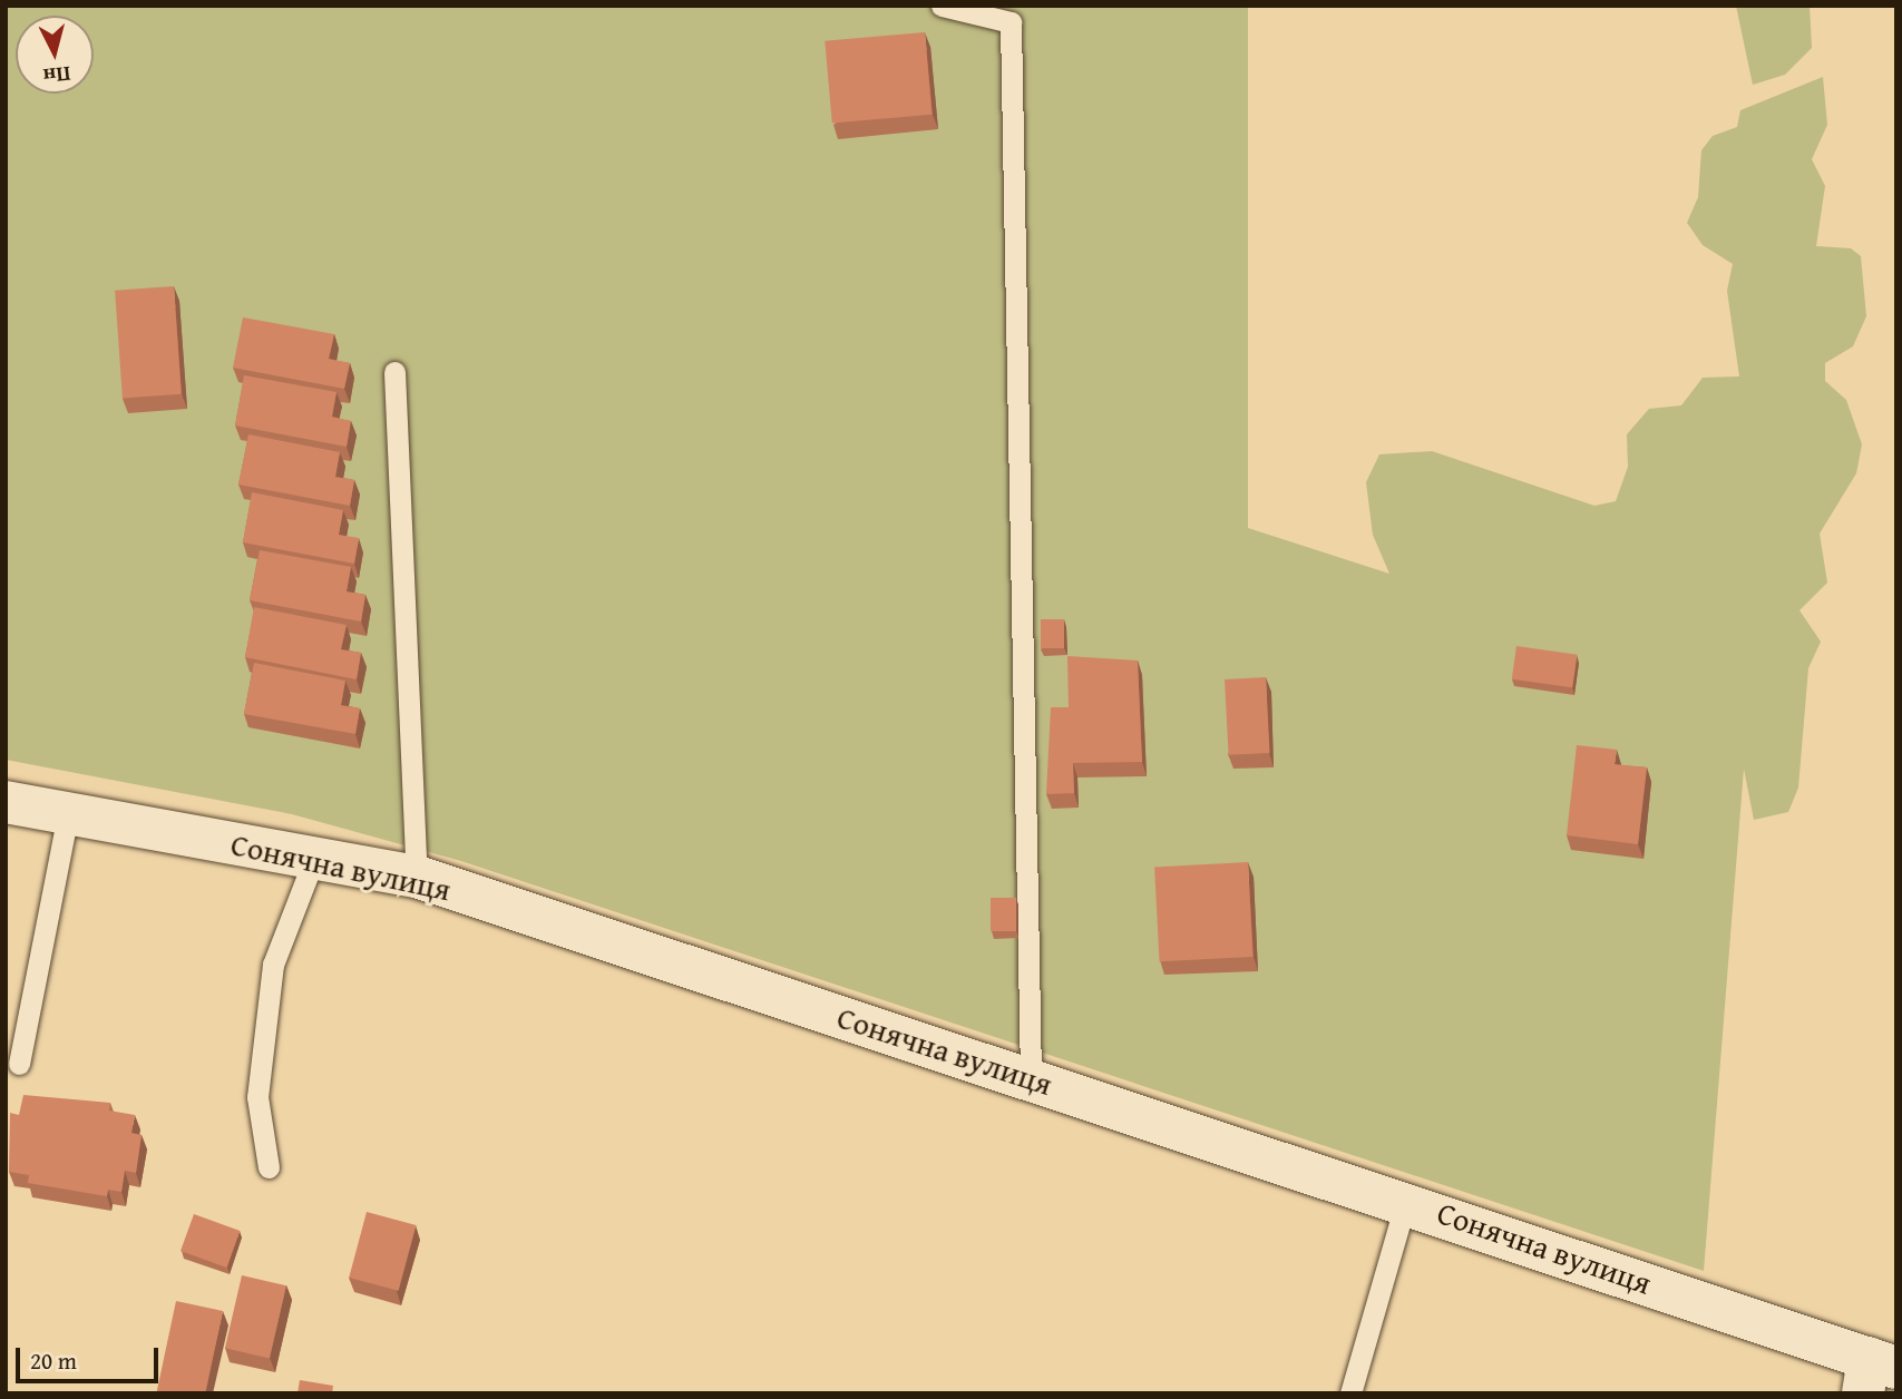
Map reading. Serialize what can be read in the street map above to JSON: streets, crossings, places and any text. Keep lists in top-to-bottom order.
{
  "streets": {
    "street": ["Сонячна вулиця"]
  },
  "scale_bar": "20 m",
  "north": "bottom"
}
